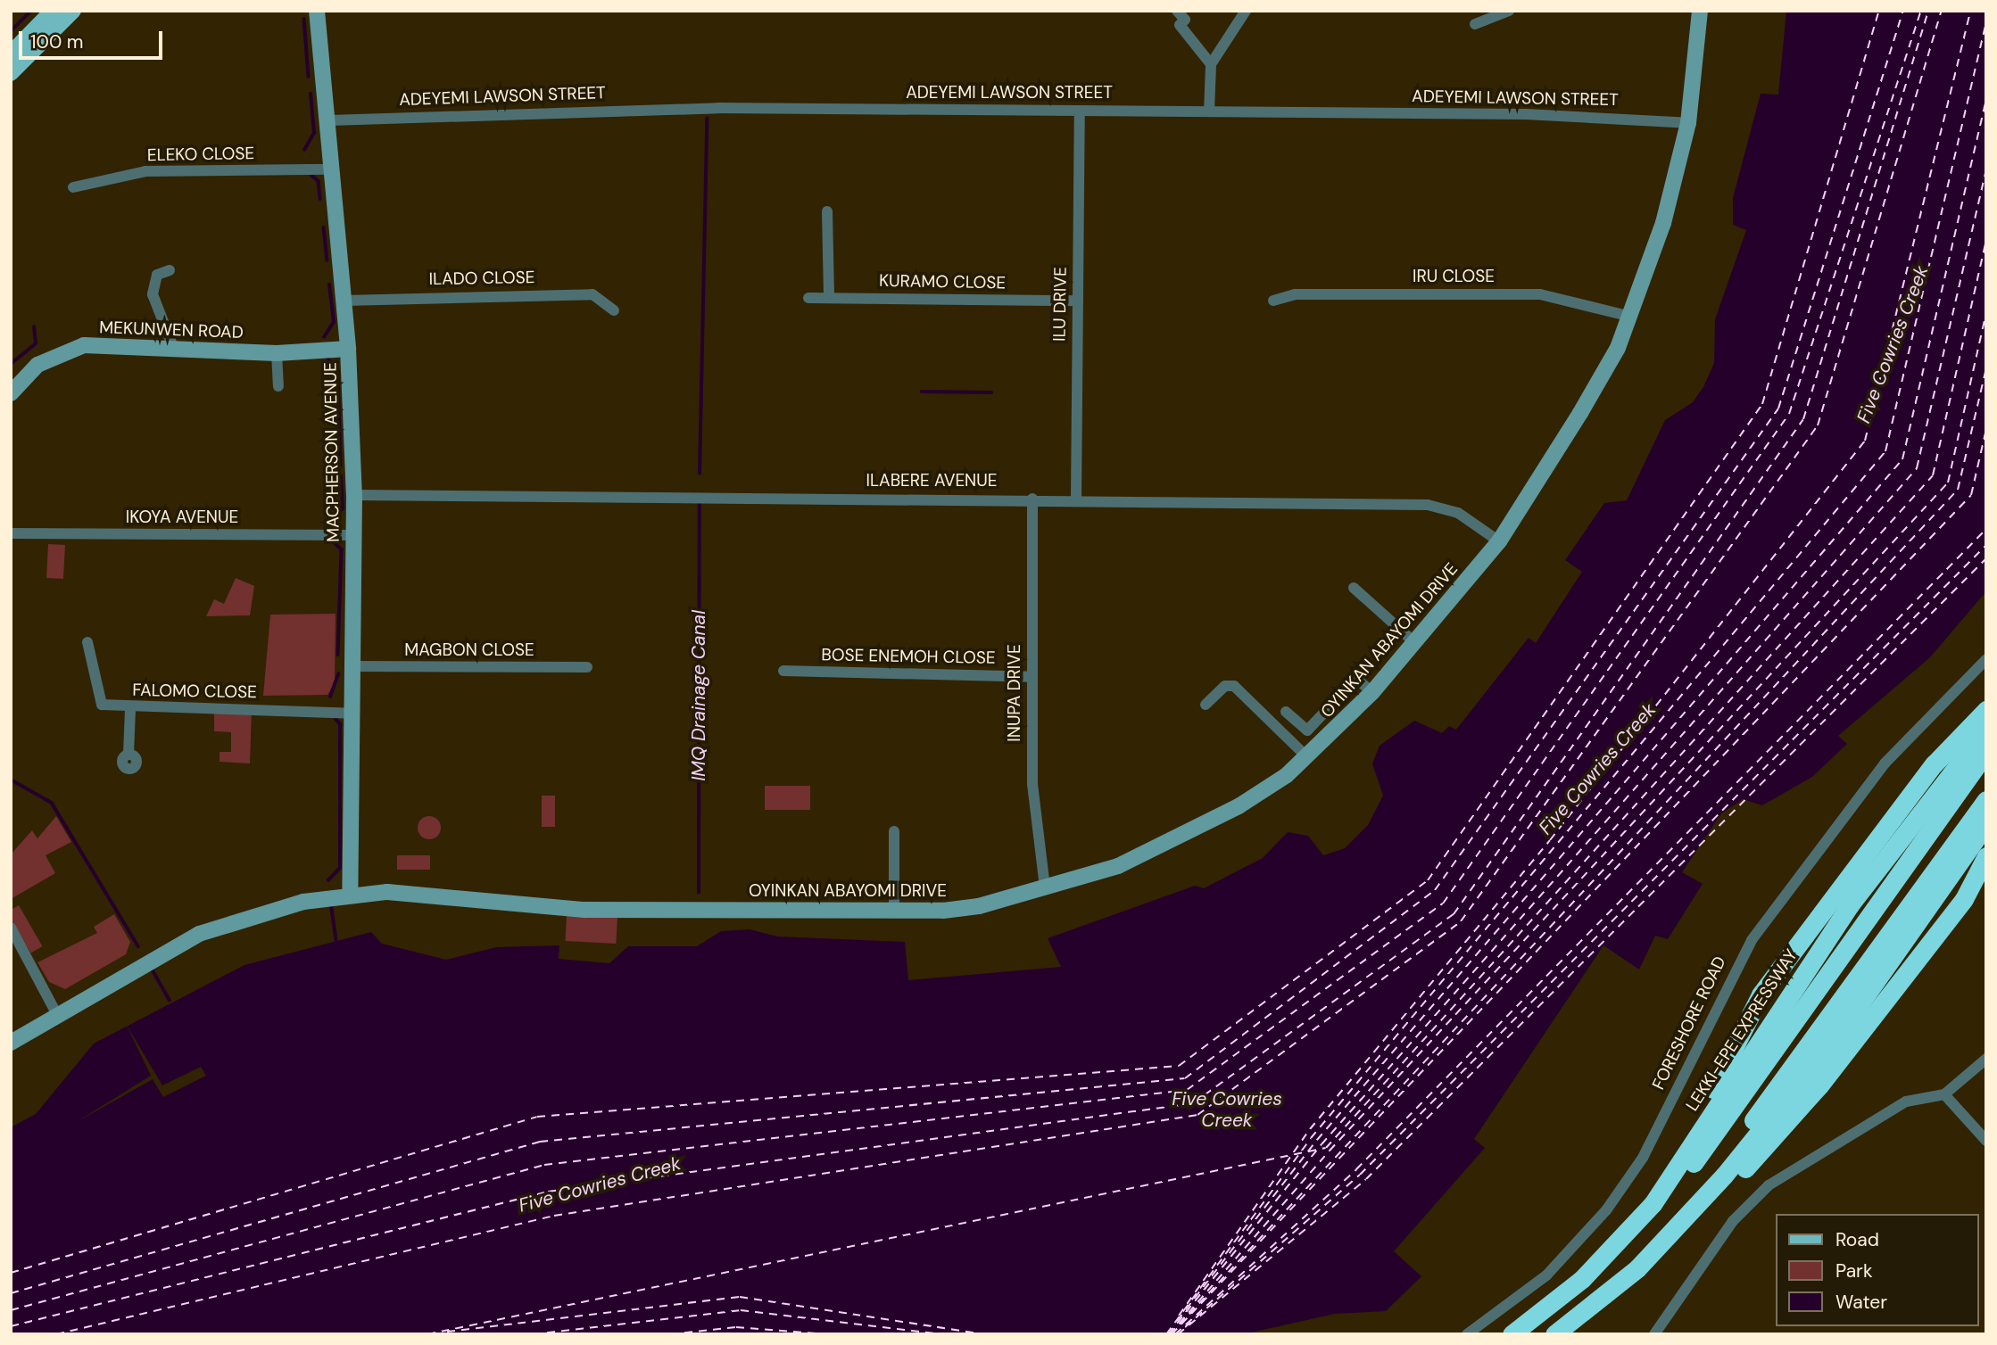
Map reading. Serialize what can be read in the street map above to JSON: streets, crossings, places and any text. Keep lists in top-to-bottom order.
{
  "streets": {
    "highway": ["LEKKI-EPE EXPRESSWAY"],
    "street": [
      "ADEYEMI LAWSON STREET",
      "ELEKO CLOSE",
      "IRU CLOSE",
      "ILADO CLOSE",
      "KURAMO CLOSE",
      "ILU DRIVE",
      "MEKUNWEN ROAD",
      "MACPHERSON AVENUE",
      "ILABERE AVENUE",
      "IKOYA AVENUE",
      "OYINKAN ABAYOMI DRIVE",
      "MAGBON CLOSE",
      "BOSE ENEMOH CLOSE",
      "FALOMO CLOSE",
      "INUPA DRIVE",
      "FORESHORE ROAD"
    ]
  },
  "crossings": [
    ["ADEYEMI LAWSON STREET", "ILU DRIVE"],
    ["ADEYEMI LAWSON STREET", "MACPHERSON AVENUE"],
    ["ADEYEMI LAWSON STREET", "OYINKAN ABAYOMI DRIVE"],
    ["ELEKO CLOSE", "MACPHERSON AVENUE"],
    ["IRU CLOSE", "OYINKAN ABAYOMI DRIVE"],
    ["ILADO CLOSE", "MACPHERSON AVENUE"],
    ["KURAMO CLOSE", "ILU DRIVE"],
    ["ILU DRIVE", "ILABERE AVENUE"],
    ["MEKUNWEN ROAD", "MACPHERSON AVENUE"],
    ["MACPHERSON AVENUE", "ILABERE AVENUE"],
    ["MACPHERSON AVENUE", "IKOYA AVENUE"],
    ["MACPHERSON AVENUE", "OYINKAN ABAYOMI DRIVE"],
    ["MACPHERSON AVENUE", "MAGBON CLOSE"],
    ["MACPHERSON AVENUE", "FALOMO CLOSE"],
    ["ILABERE AVENUE", "OYINKAN ABAYOMI DRIVE"],
    ["ILABERE AVENUE", "INUPA DRIVE"],
    ["OYINKAN ABAYOMI DRIVE", "INUPA DRIVE"],
    ["BOSE ENEMOH CLOSE", "INUPA DRIVE"]
  ],
  "water": ["Five Cowries Creek", "IMQ Drainage Canal"],
  "legend": ["Road", "Park", "Water"],
  "scale_bar": "100 m"
}
